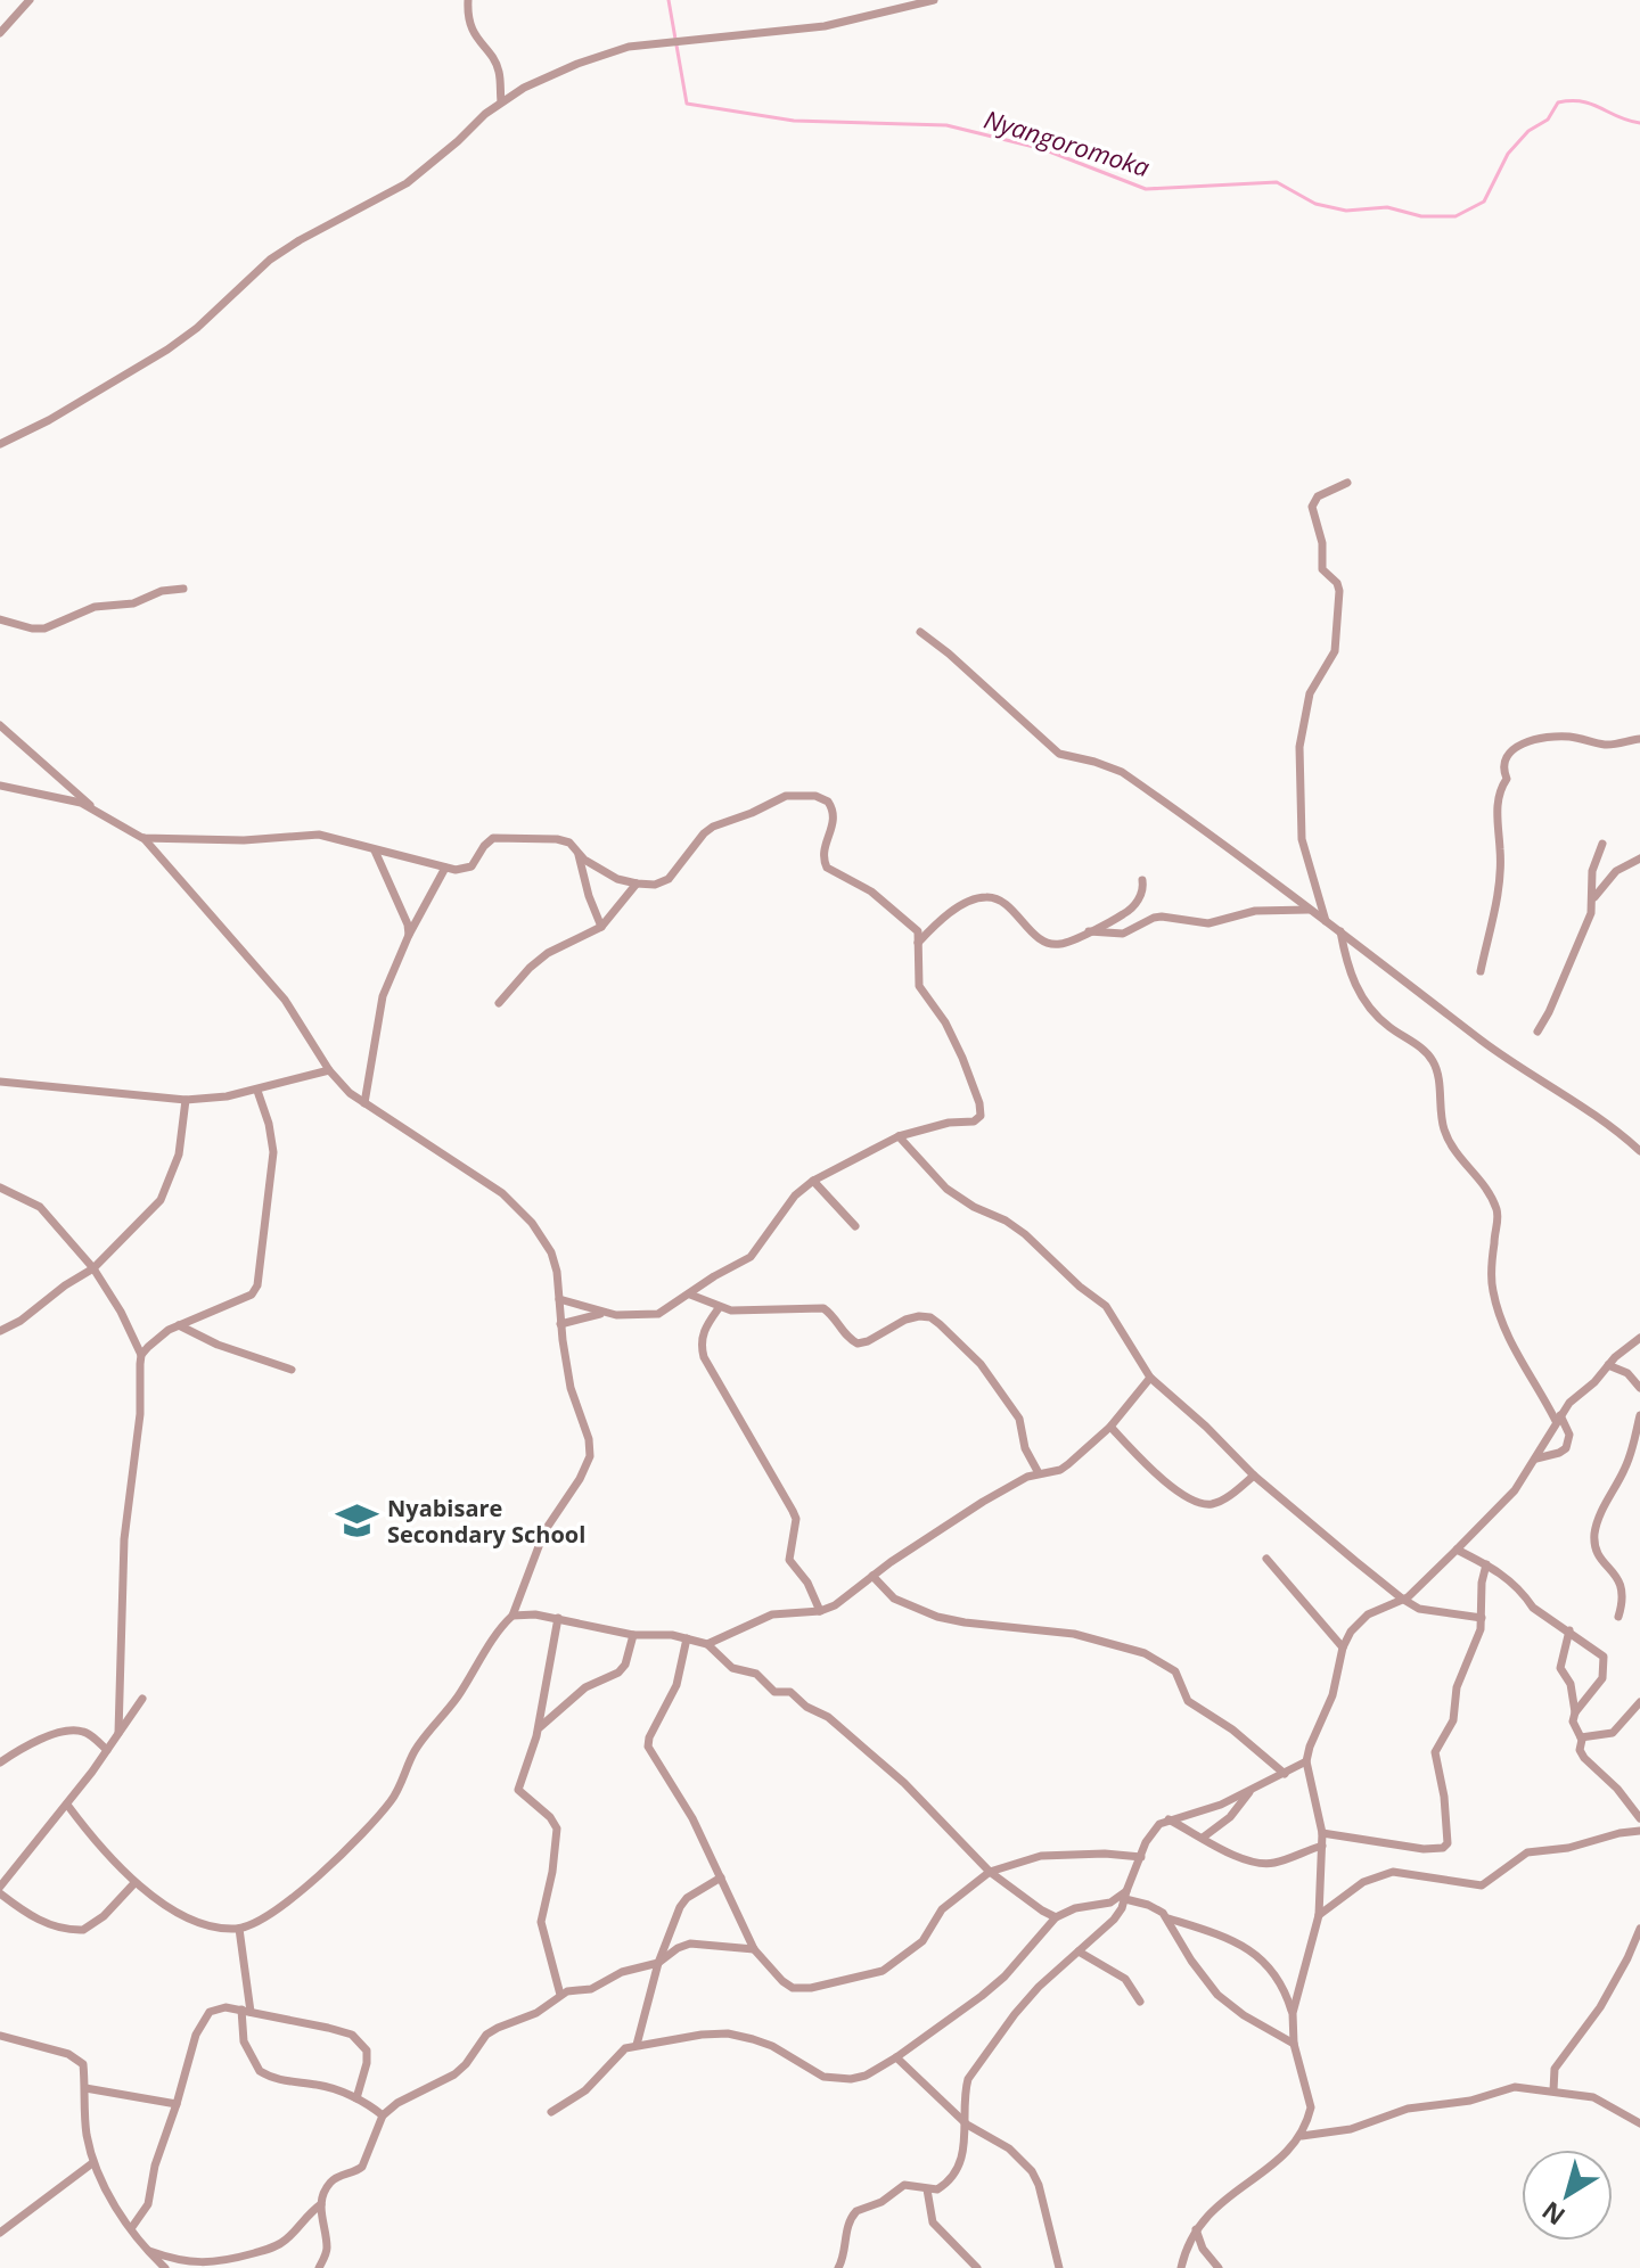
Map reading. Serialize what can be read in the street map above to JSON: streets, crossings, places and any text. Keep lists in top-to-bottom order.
{
  "water": ["Nyangoromoka"],
  "places": {
    "school or university": ["Nyabisare Secondary School"]
  },
  "north": "bottom left"
}
